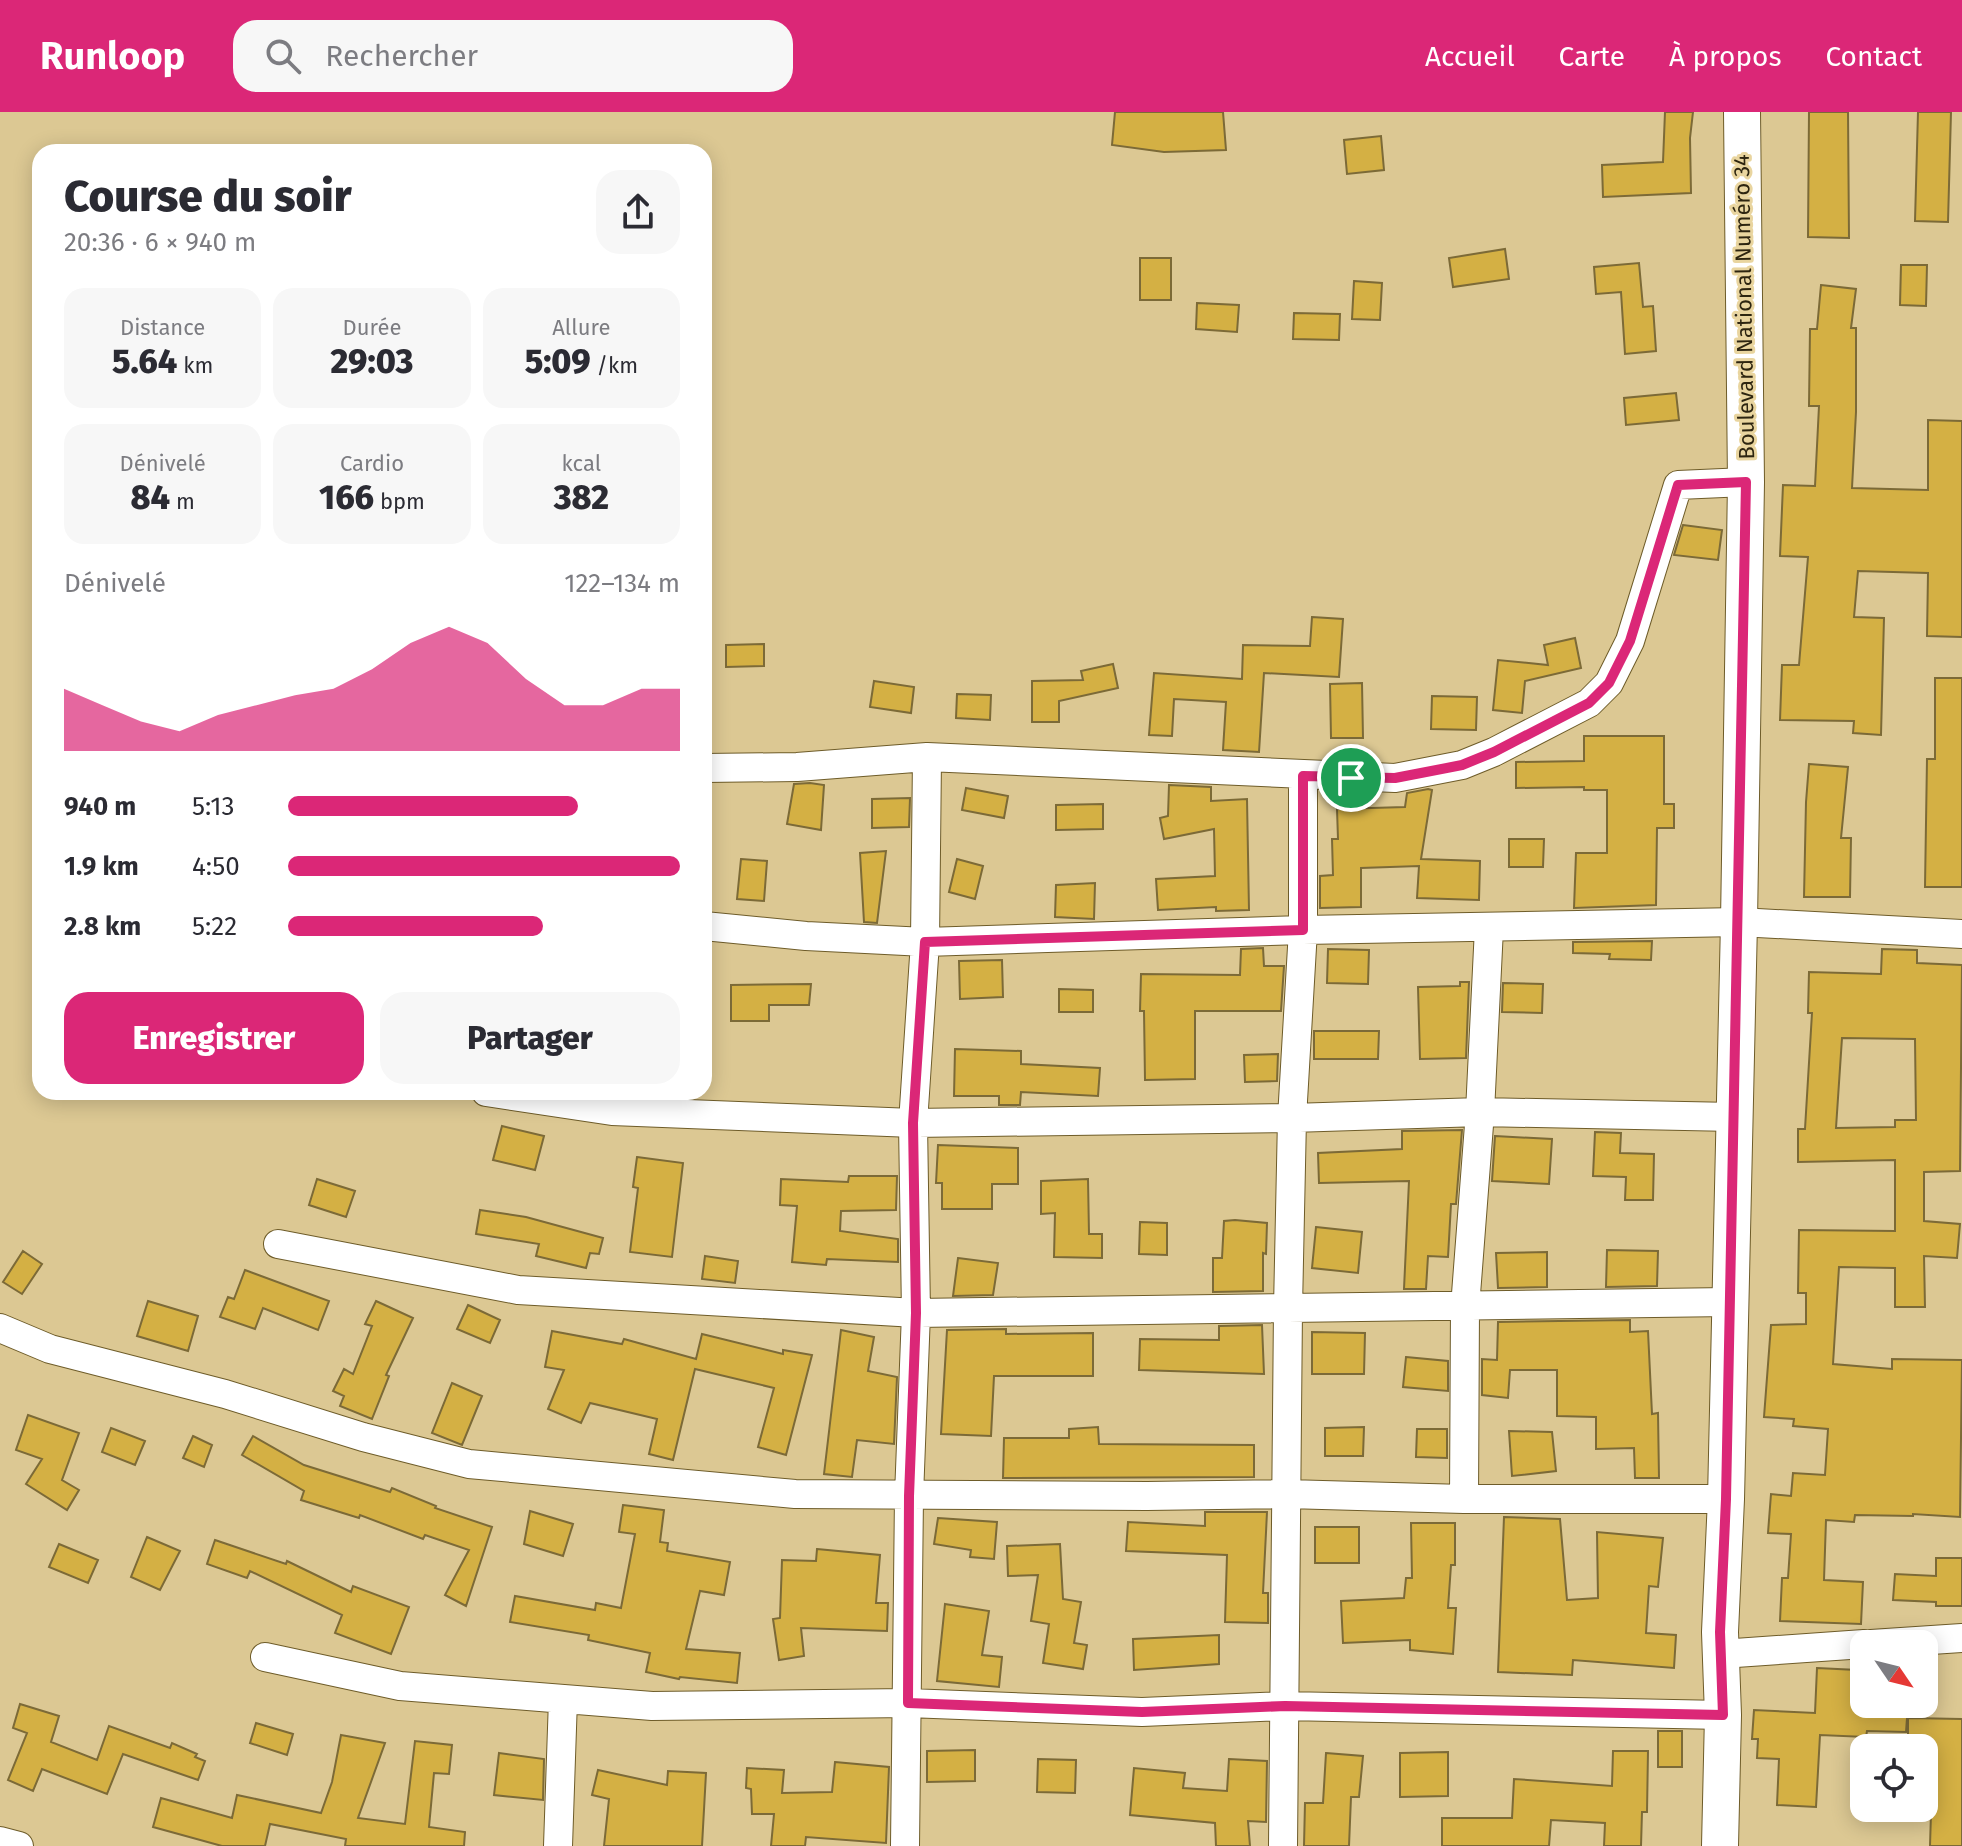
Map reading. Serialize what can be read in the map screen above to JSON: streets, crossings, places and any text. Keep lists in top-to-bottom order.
{
  "streets": {
    "main road": ["Boulevard National Numéro 34"]
  },
  "north": "bottom right",
  "page": {
    "header": "Runloop",
    "search": "Rechercher",
    "nav": [
      "Accueil",
      "Carte",
      "À propos",
      "Contact"
    ],
    "heading": ["Course du soir", "20:36 · 6 × 940 m"],
    "stats": [
      ["Distance", "5.64 km"],
      ["Durée", "29:03"],
      ["Allure", "5:09 /km"],
      ["Dénivelé", "84 m"],
      ["Cardio", "166 bpm"],
      ["kcal", "382"]
    ],
    "chart": ["Dénivelé", "122–134 m"],
    "list": [
      {
        "name": "940 m",
        "note": "5:13"
      },
      {
        "name": "1.9 km",
        "note": "4:50"
      },
      {
        "name": "2.8 km",
        "note": "5:22"
      }
    ],
    "buttons": ["Enregistrer", "Partager"]
  }
}
